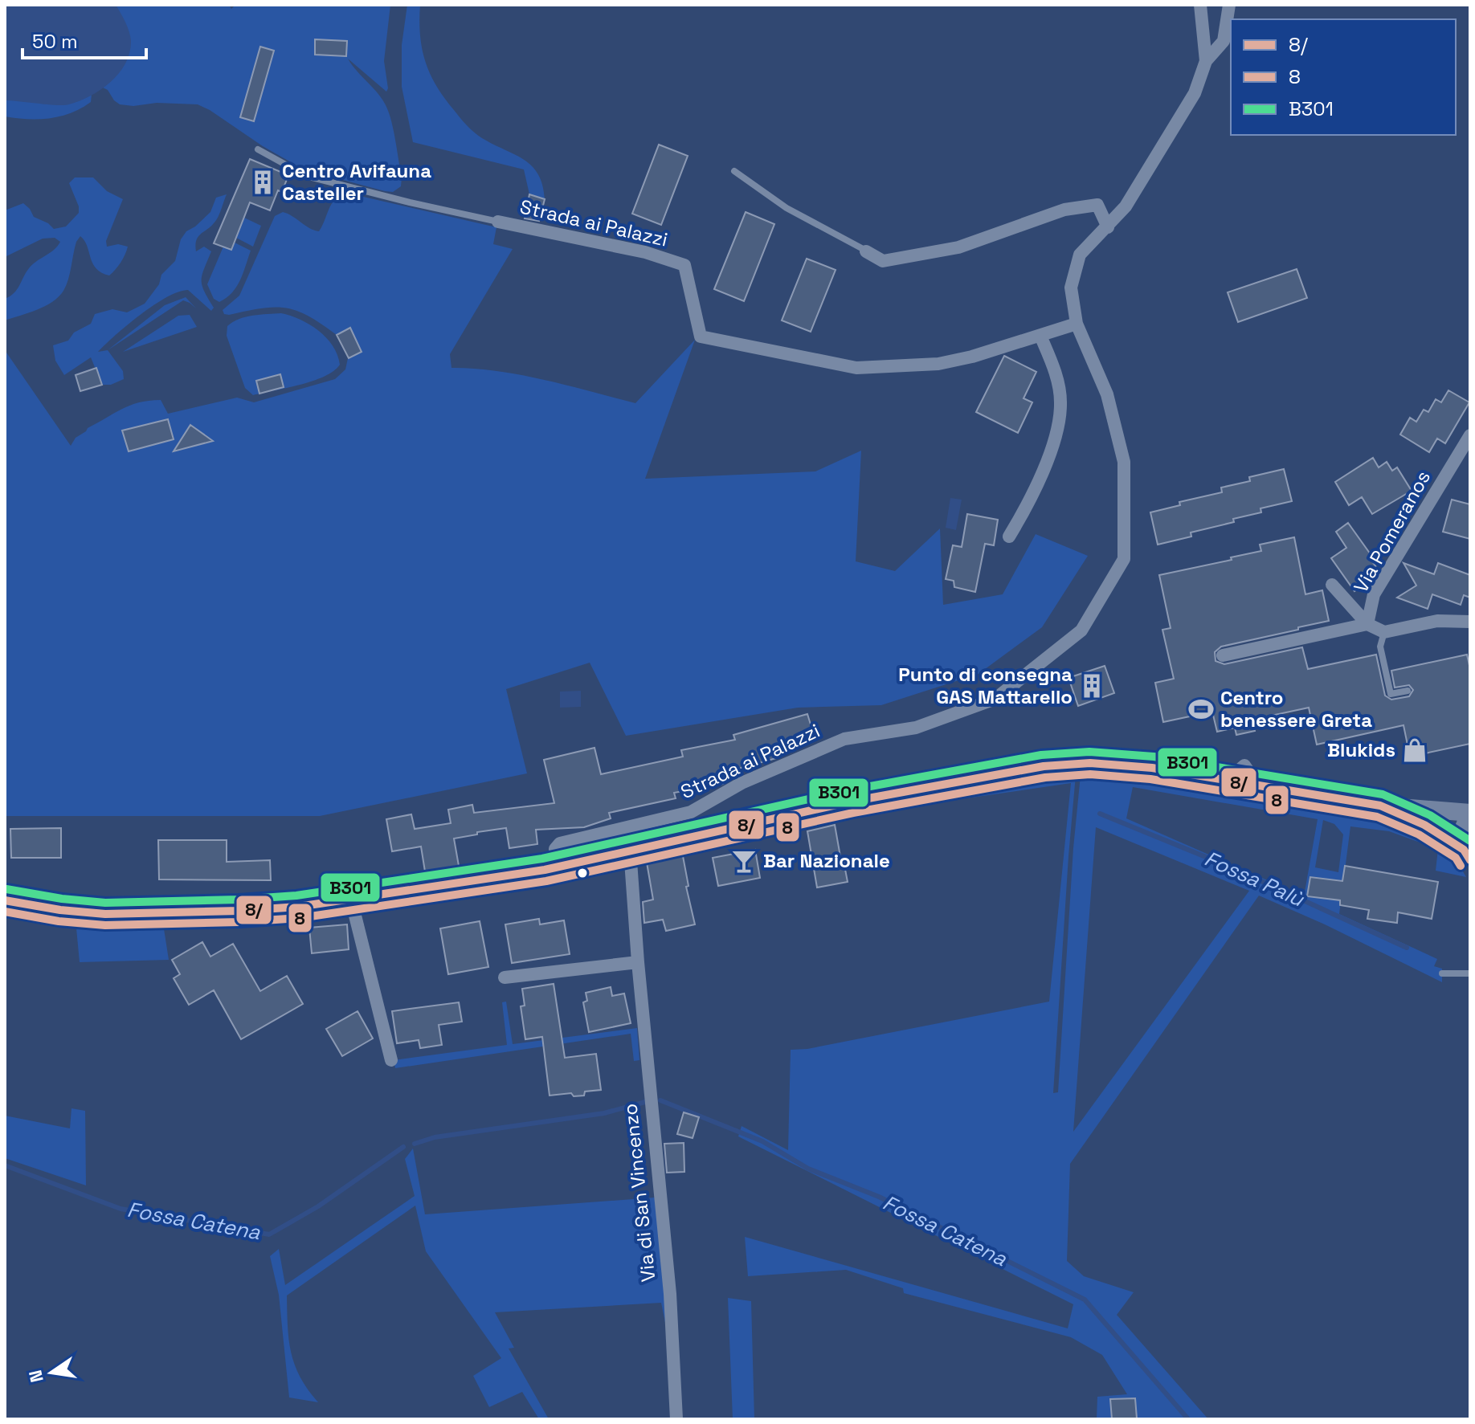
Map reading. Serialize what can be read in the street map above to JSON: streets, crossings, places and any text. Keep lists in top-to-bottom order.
{
  "streets": {
    "street": ["Strada ai Palazzi", "Via Pomeranos", "Via di San Vincenzo"]
  },
  "water": ["Fossa Palù", "Fossa Catena"],
  "places": {
    "building": ["Centro Avifauna Casteller", "Punto di consegna GAS Mattarello"],
    "sports": ["Centro benessere Greta"],
    "shop": ["Blukids"],
    "bar": ["Bar Nazionale"]
  },
  "lines": ["transit line B301", "transit line 8/", "transit line 8"],
  "legend": ["8/", "8", "B301"],
  "scale_bar": "50 m",
  "north": "left"
}
